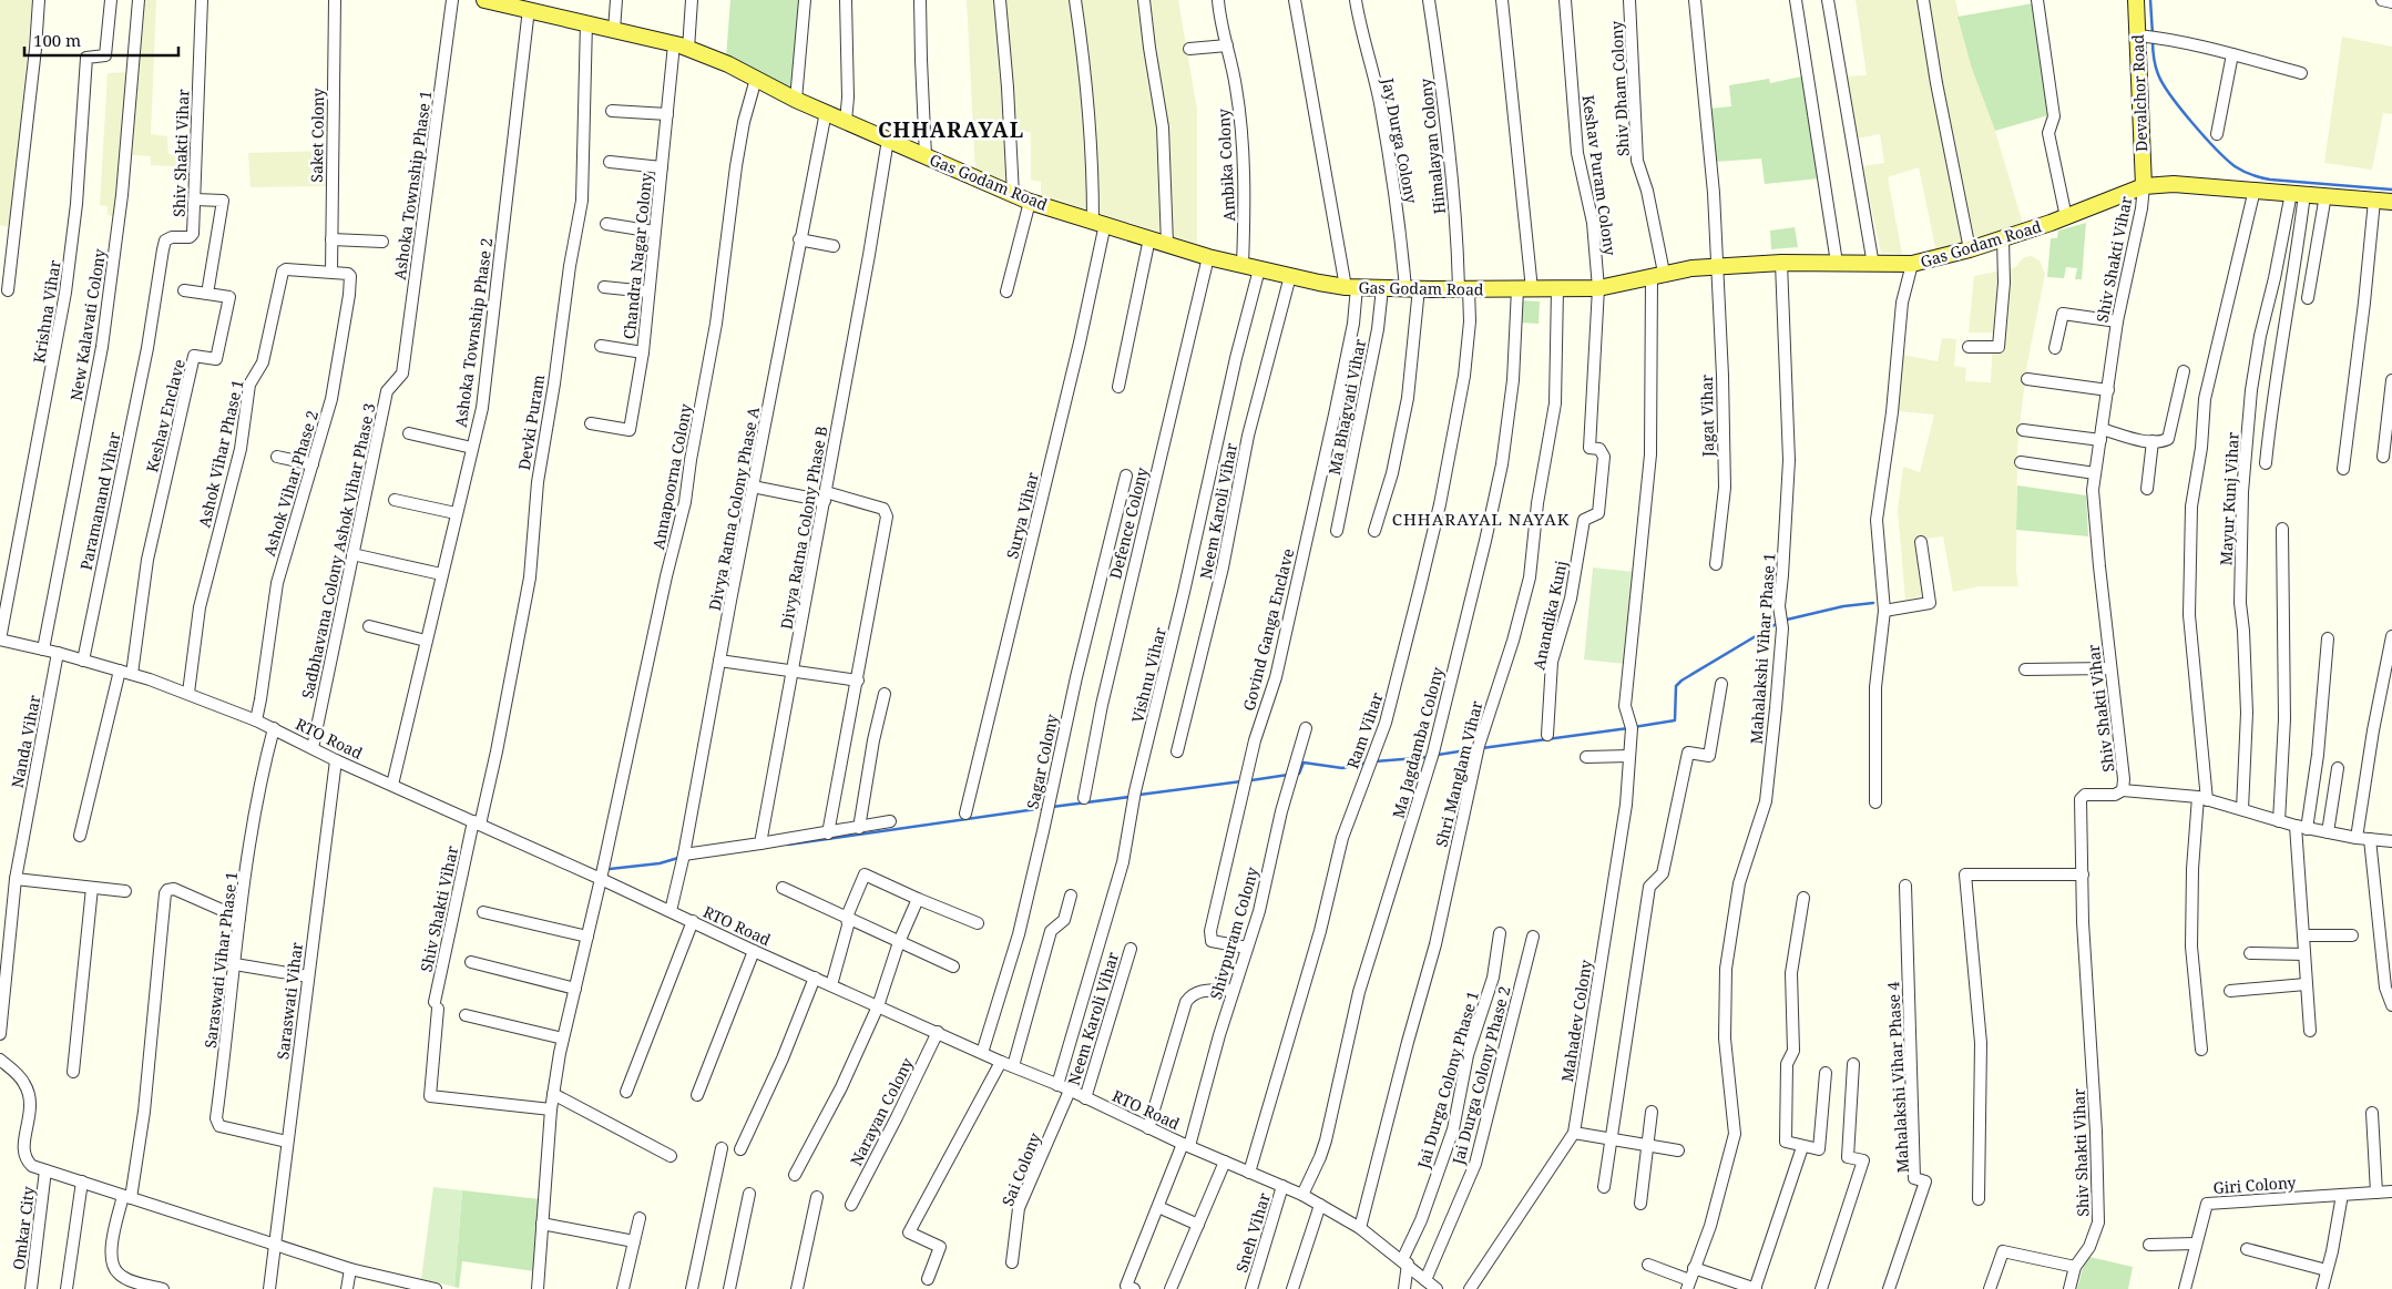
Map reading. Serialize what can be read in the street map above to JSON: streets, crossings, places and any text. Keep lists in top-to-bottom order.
{
  "streets": {
    "main road": ["Devalchor Road", "Gas Godam Road"],
    "street": [
      "Shiv Dham Colony",
      "Saket Colony",
      "Jay Durga Colony",
      "Himalayan Colony",
      "Shiv Shakti Vihar",
      "Ambika Colony",
      "Keshav Puram Colony",
      "Ashoka Township Phase 1",
      "Chandra Nagar Colony",
      "Krishna Vihar",
      "New Kalavati Colony",
      "Ashoka Township Phase 2",
      "Ma Bhagvati Vihar",
      "Keshav Enclave",
      "Jagat Vihar",
      "Devki Puram",
      "Ashok Vihar Phase 1",
      "Annapoorna Colony",
      "Ashok Vihar Phase 2",
      "Mayur Kunj Vihar",
      "Paramanand Vihar",
      "Divya Ratna Colony Phase A",
      "Neem Karoli Vihar",
      "Surya Vihar",
      "Defence Colony",
      "Divya Ratna Colony Phase B",
      "Sadbhavana Colony Ashok Vihar Phase 3",
      "Anandika Kunj",
      "Govind Ganga Enclave",
      "Mahalakshi Vihar Phase 1",
      "Vishnu Vihar",
      "Ram Vihar",
      "RTO Road",
      "Nanda Vihar",
      "Ma Jagdamba Colony",
      "Sagar Colony",
      "Shri Manglam Vihar",
      "Shivpuram Colony",
      "Saraswati Vihar Phase 1",
      "Saraswati Vihar",
      "Mahadev Colony",
      "Jai Durga Colony Phase 2",
      "Mahalakshi Vihar Phase 4",
      "Jai Durga Colony Phase 1",
      "Narayan Colony",
      "Sai Colony",
      "Giri Colony",
      "Omkar City",
      "Sneh Vihar"
    ]
  },
  "crossings": [
    ["Shiv Dham Colony", "Gas Godam Road"],
    ["Shiv Dham Colony", "Mahadev Colony"],
    ["Devalchor Road", "Shiv Shakti Vihar"],
    ["Devalchor Road", "Gas Godam Road"],
    ["Saket Colony", "Ashok Vihar Phase 1"],
    ["Saket Colony", "Ashok Vihar Phase 2"],
    ["Jay Durga Colony", "Gas Godam Road"],
    ["Himalayan Colony", "Gas Godam Road"],
    ["Himalayan Colony", "Ram Vihar"],
    ["Shiv Shakti Vihar", "Gas Godam Road"],
    ["Shiv Shakti Vihar", "Devki Puram"],
    ["Shiv Shakti Vihar", "Annapoorna Colony"],
    ["Shiv Shakti Vihar", "Paramanand Vihar"],
    ["Shiv Shakti Vihar", "RTO Road"],
    ["Ambika Colony", "Gas Godam Road"],
    ["Keshav Puram Colony", "Gas Godam Road"],
    ["Keshav Puram Colony", "Anandika Kunj"],
    ["Gas Godam Road", "Chandra Nagar Colony"],
    ["Gas Godam Road", "Ashoka Township Phase 2"],
    ["Gas Godam Road", "Ma Bhagvati Vihar"],
    ["Gas Godam Road", "Jagat Vihar"],
    ["Gas Godam Road", "Devki Puram"],
    ["Gas Godam Road", "Annapoorna Colony"],
    ["Gas Godam Road", "Mayur Kunj Vihar"],
    ["Gas Godam Road", "Divya Ratna Colony Phase A"],
    ["Gas Godam Road", "Neem Karoli Vihar"],
    ["Gas Godam Road", "Surya Vihar"],
    ["Gas Godam Road", "Defence Colony"],
    ["Gas Godam Road", "Divya Ratna Colony Phase B"],
    ["Gas Godam Road", "Anandika Kunj"],
    ["Gas Godam Road", "Govind Ganga Enclave"],
    ["Gas Godam Road", "Mahalakshi Vihar Phase 1"],
    ["Gas Godam Road", "Vishnu Vihar"],
    ["Gas Godam Road", "Ram Vihar"],
    ["Gas Godam Road", "Ma Jagdamba Colony"],
    ["Gas Godam Road", "Shri Manglam Vihar"],
    ["Ashoka Township Phase 1", "Sadbhavana Colony Ashok Vihar Phase 3"],
    ["Krishna Vihar", "RTO Road"],
    ["New Kalavati Colony", "RTO Road"],
    ["Ashoka Township Phase 2", "RTO Road"],
    ["Keshav Enclave", "RTO Road"],
    ["Devki Puram", "RTO Road"],
    ["Ashok Vihar Phase 1", "Ashok Vihar Phase 2"],
    ["Ashok Vihar Phase 1", "RTO Road"],
    ["Annapoorna Colony", "RTO Road"],
    ["Ashok Vihar Phase 2", "RTO Road"],
    ["Paramanand Vihar", "RTO Road"],
    ["Divya Ratna Colony Phase A", "RTO Road"],
    ["Neem Karoli Vihar", "RTO Road"],
    ["Sadbhavana Colony Ashok Vihar Phase 3", "RTO Road"],
    ["Govind Ganga Enclave", "Shivpuram Colony"],
    ["Vishnu Vihar", "RTO Road"],
    ["Ram Vihar", "RTO Road"],
    ["RTO Road", "Nanda Vihar"],
    ["RTO Road", "Ma Jagdamba Colony"],
    ["RTO Road", "Sagar Colony"],
    ["RTO Road", "Shri Manglam Vihar"],
    ["RTO Road", "Shivpuram Colony"],
    ["RTO Road", "Saraswati Vihar Phase 1"],
    ["RTO Road", "Saraswati Vihar"],
    ["RTO Road", "Jai Durga Colony Phase 2"],
    ["RTO Road", "Jai Durga Colony Phase 1"],
    ["RTO Road", "Narayan Colony"],
    ["RTO Road", "Sai Colony"],
    ["RTO Road", "Sneh Vihar"],
    ["Saraswati Vihar Phase 1", "Saraswati Vihar"]
  ],
  "districts": ["CHHARAYAL", "CHHARAYAL NAYAK"],
  "scale_bar": "100 m"
}
